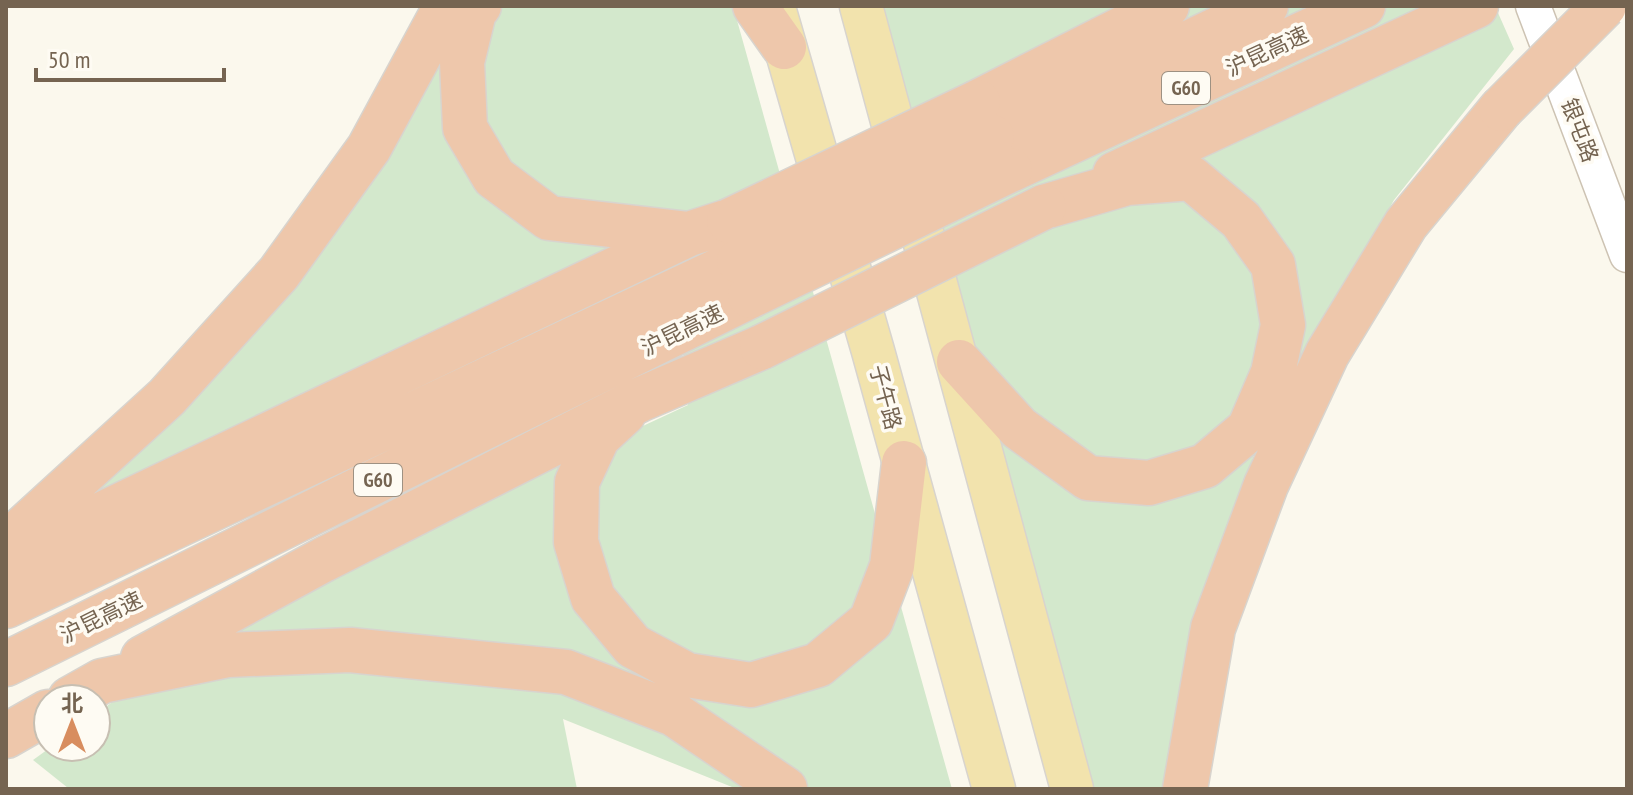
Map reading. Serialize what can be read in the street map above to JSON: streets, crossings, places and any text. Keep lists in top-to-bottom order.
{
  "streets": {
    "highway": ["沪昆高速", "G60"],
    "main road": ["子午路"],
    "street": ["银屯路"]
  },
  "scale_bar": "50 m",
  "north": "top"
}
